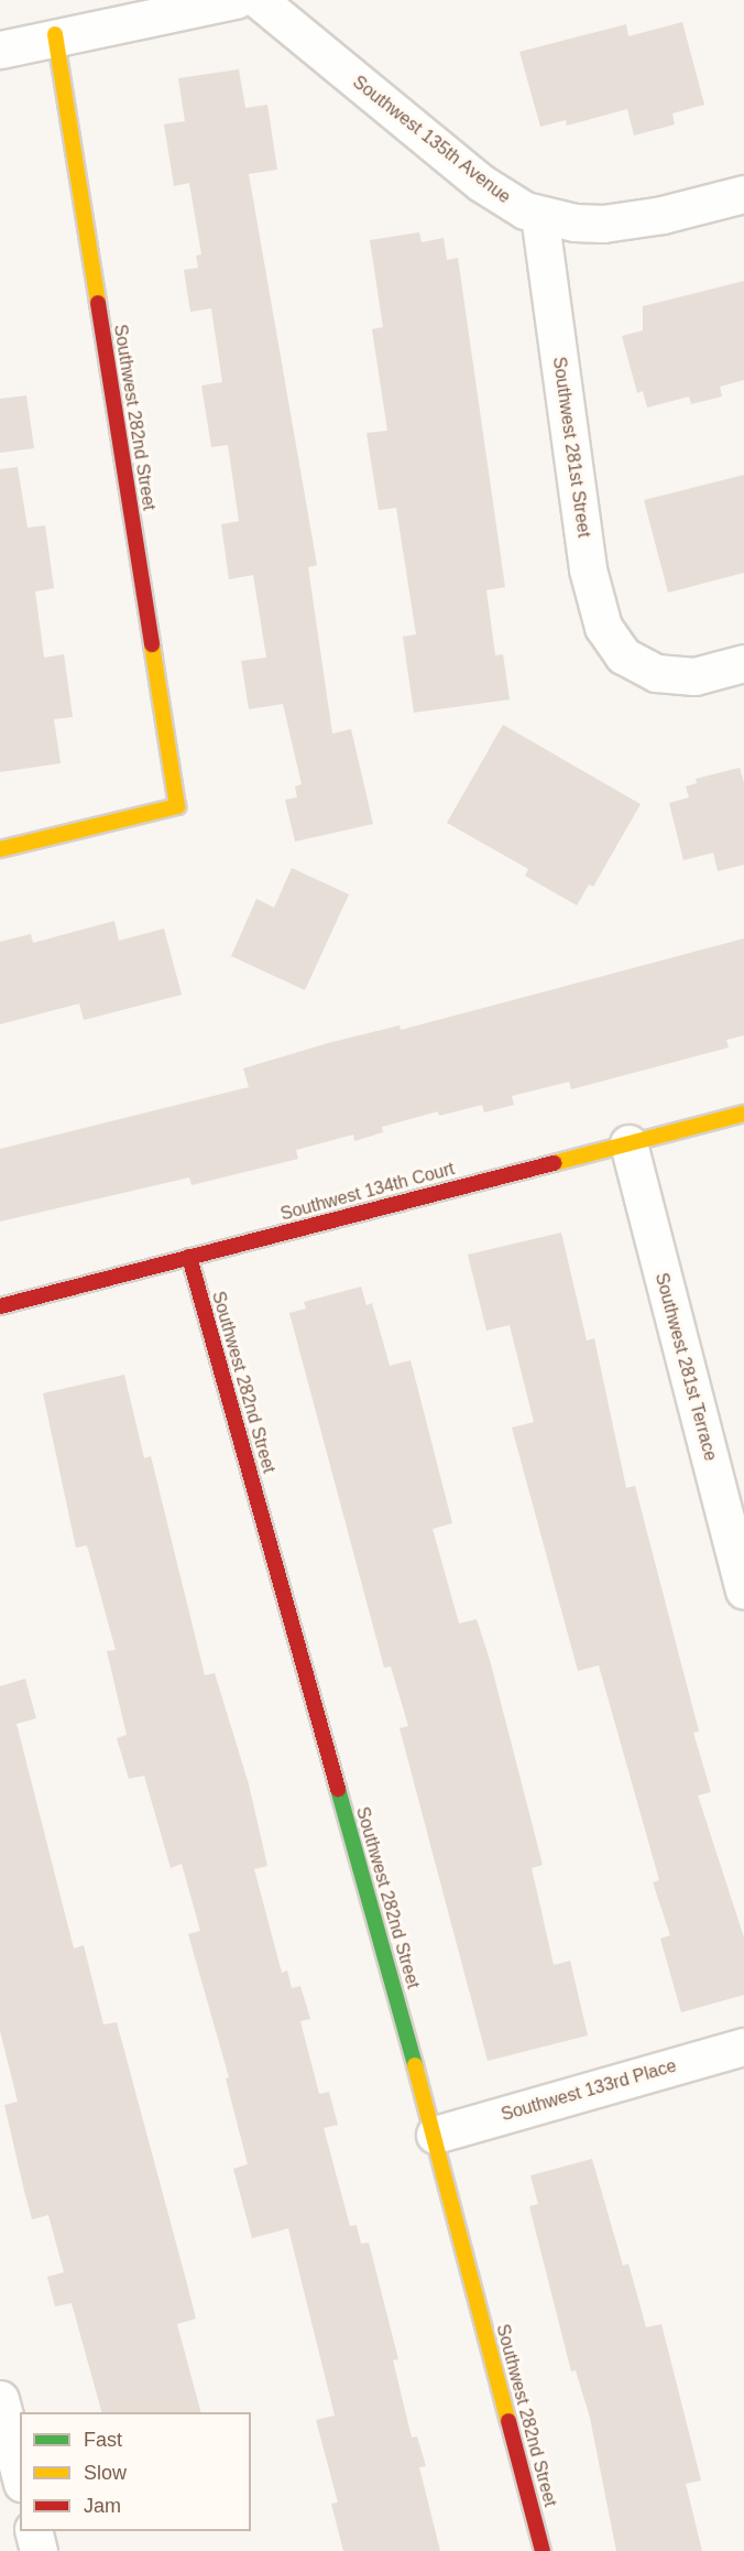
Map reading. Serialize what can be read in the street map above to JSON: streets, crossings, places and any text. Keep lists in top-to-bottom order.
{
  "streets": {
    "street": [
      "Southwest 135th Avenue",
      "Southwest 282nd Street",
      "Southwest 281st Street",
      "Southwest 134th Court",
      "Southwest 281st Terrace",
      "Southwest 133rd Place"
    ]
  },
  "crossings": [
    ["Southwest 135th Avenue", "Southwest 281st Street"],
    ["Southwest 282nd Street", "Southwest 134th Court"],
    ["Southwest 282nd Street", "Southwest 133rd Place"],
    ["Southwest 134th Court", "Southwest 281st Terrace"]
  ],
  "legend": ["Fast", "Slow", "Jam"]
}
